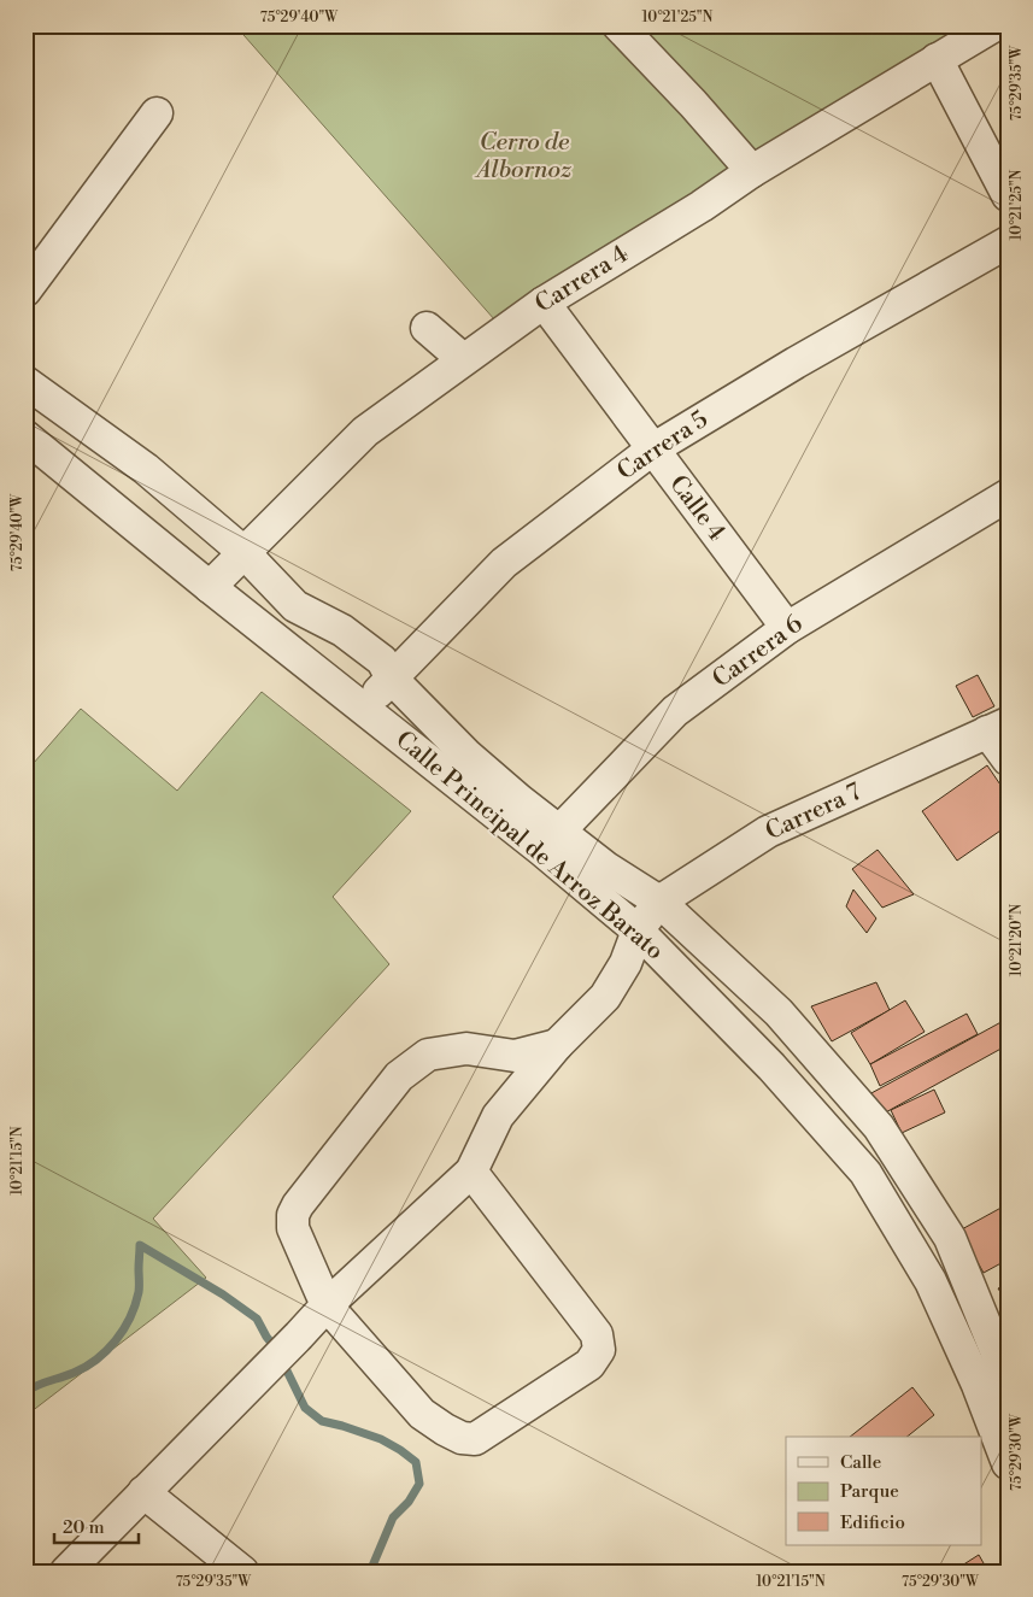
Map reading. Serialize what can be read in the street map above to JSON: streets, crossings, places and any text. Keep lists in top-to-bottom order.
{
  "streets": {
    "street": [
      "Carrera 4",
      "Carrera 5",
      "Calle 4",
      "Carrera 6",
      "Carrera 7",
      "Calle Principal de Arroz Barato"
    ]
  },
  "crossings": [
    ["Carrera 4", "Calle 4"],
    ["Carrera 4", "Calle Principal de Arroz Barato"],
    ["Carrera 5", "Calle 4"],
    ["Carrera 5", "Calle Principal de Arroz Barato"],
    ["Calle 4", "Carrera 6"],
    ["Carrera 6", "Calle Principal de Arroz Barato"],
    ["Carrera 7", "Calle Principal de Arroz Barato"]
  ],
  "parks": ["Cerro de Albornoz"],
  "legend": ["Calle", "Parque", "Edificio"],
  "scale_bar": "20 m",
  "coordinates": [
    "75°29'40\"W",
    "10°21'25\"N",
    "75°29'35\"W",
    "10°21'20\"N",
    "10°21'15\"N",
    "75°29'30\"W"
  ]
}
